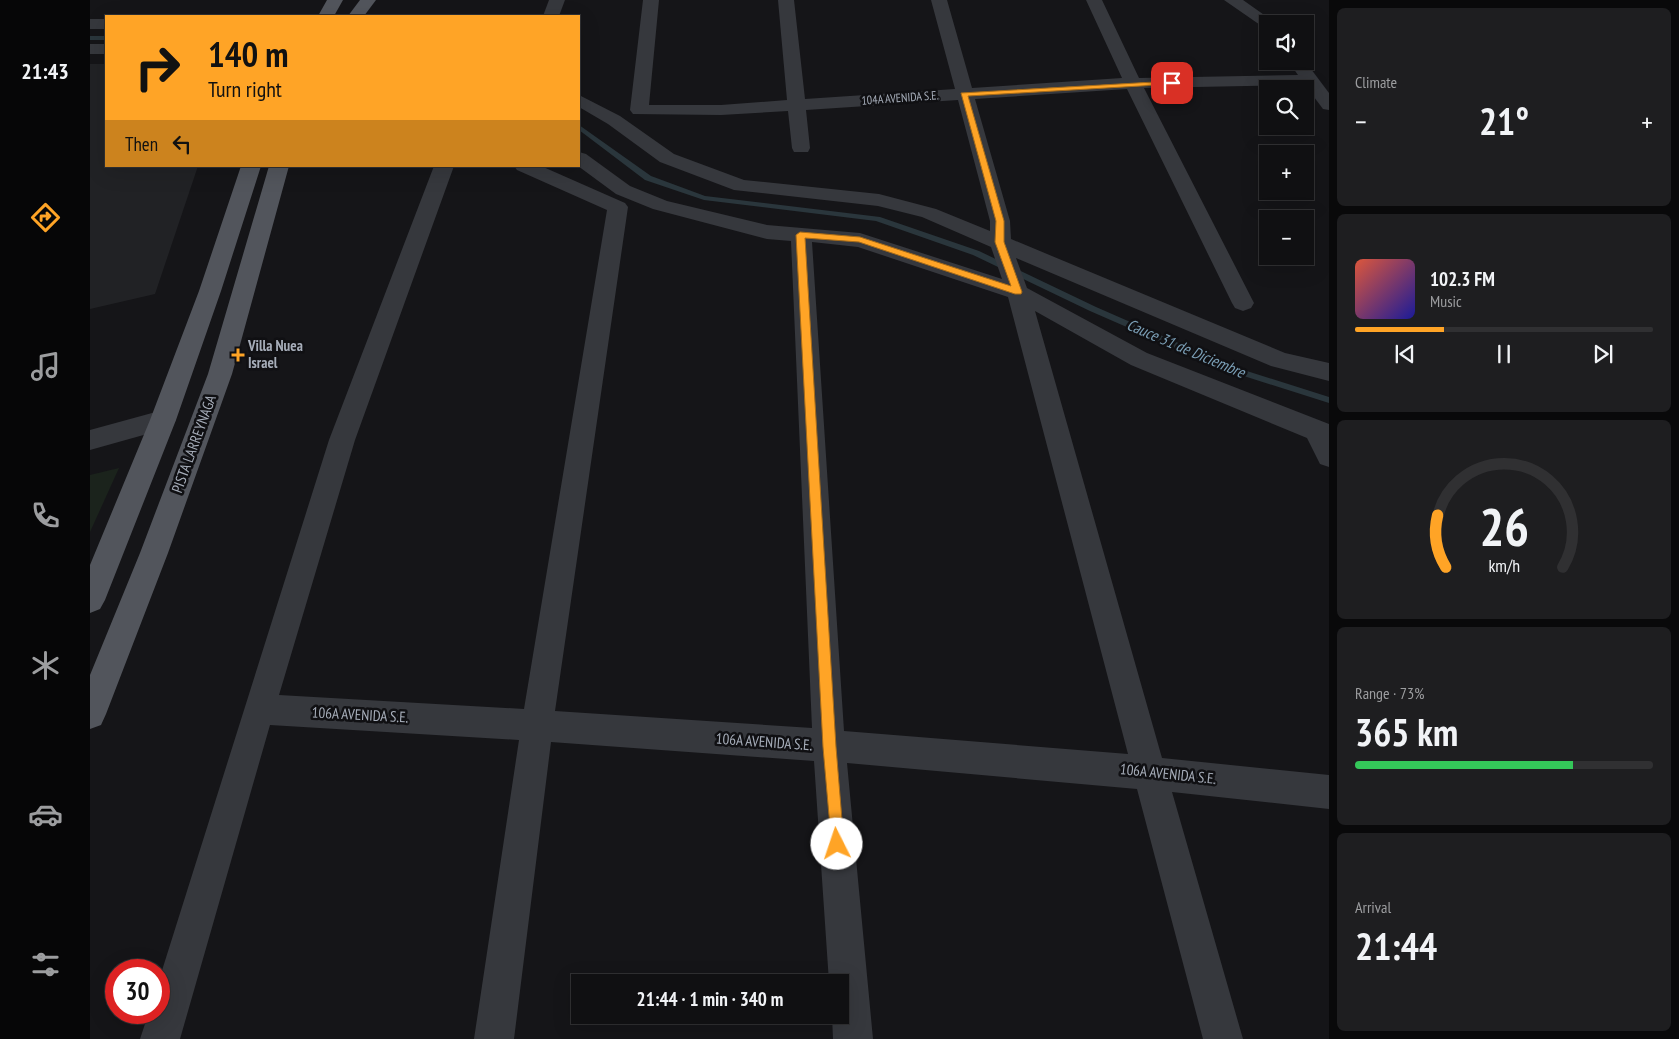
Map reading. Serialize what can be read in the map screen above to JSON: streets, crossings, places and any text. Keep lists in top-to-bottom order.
{
  "streets": {
    "main road": ["PISTA LARREYNAGA"],
    "street": ["104A AVENIDA S.E.", "106A AVENIDA S.E."]
  },
  "water": ["Cauce 31 de Diciembre"],
  "places": {
    "health": ["Villa Nuea Israel"]
  },
  "page": {
    "tabs": "21:43",
    "tile": [
      "Climate",
      ["Range · 73%", "365 km"],
      ["Arrival", "21:44"]
    ],
    "map_buttons": ["+", "−"],
    "turn": ["140 m", "Turn right"],
    "heat": ["−", "21°", "+"],
    "then": "Then",
    "song": ["102.3 FM", "Music"],
    "limit": "30",
    "trip": "21:44 · 1 min · 340 m",
    "gauge": ["26", "km/h"]
  }
}
